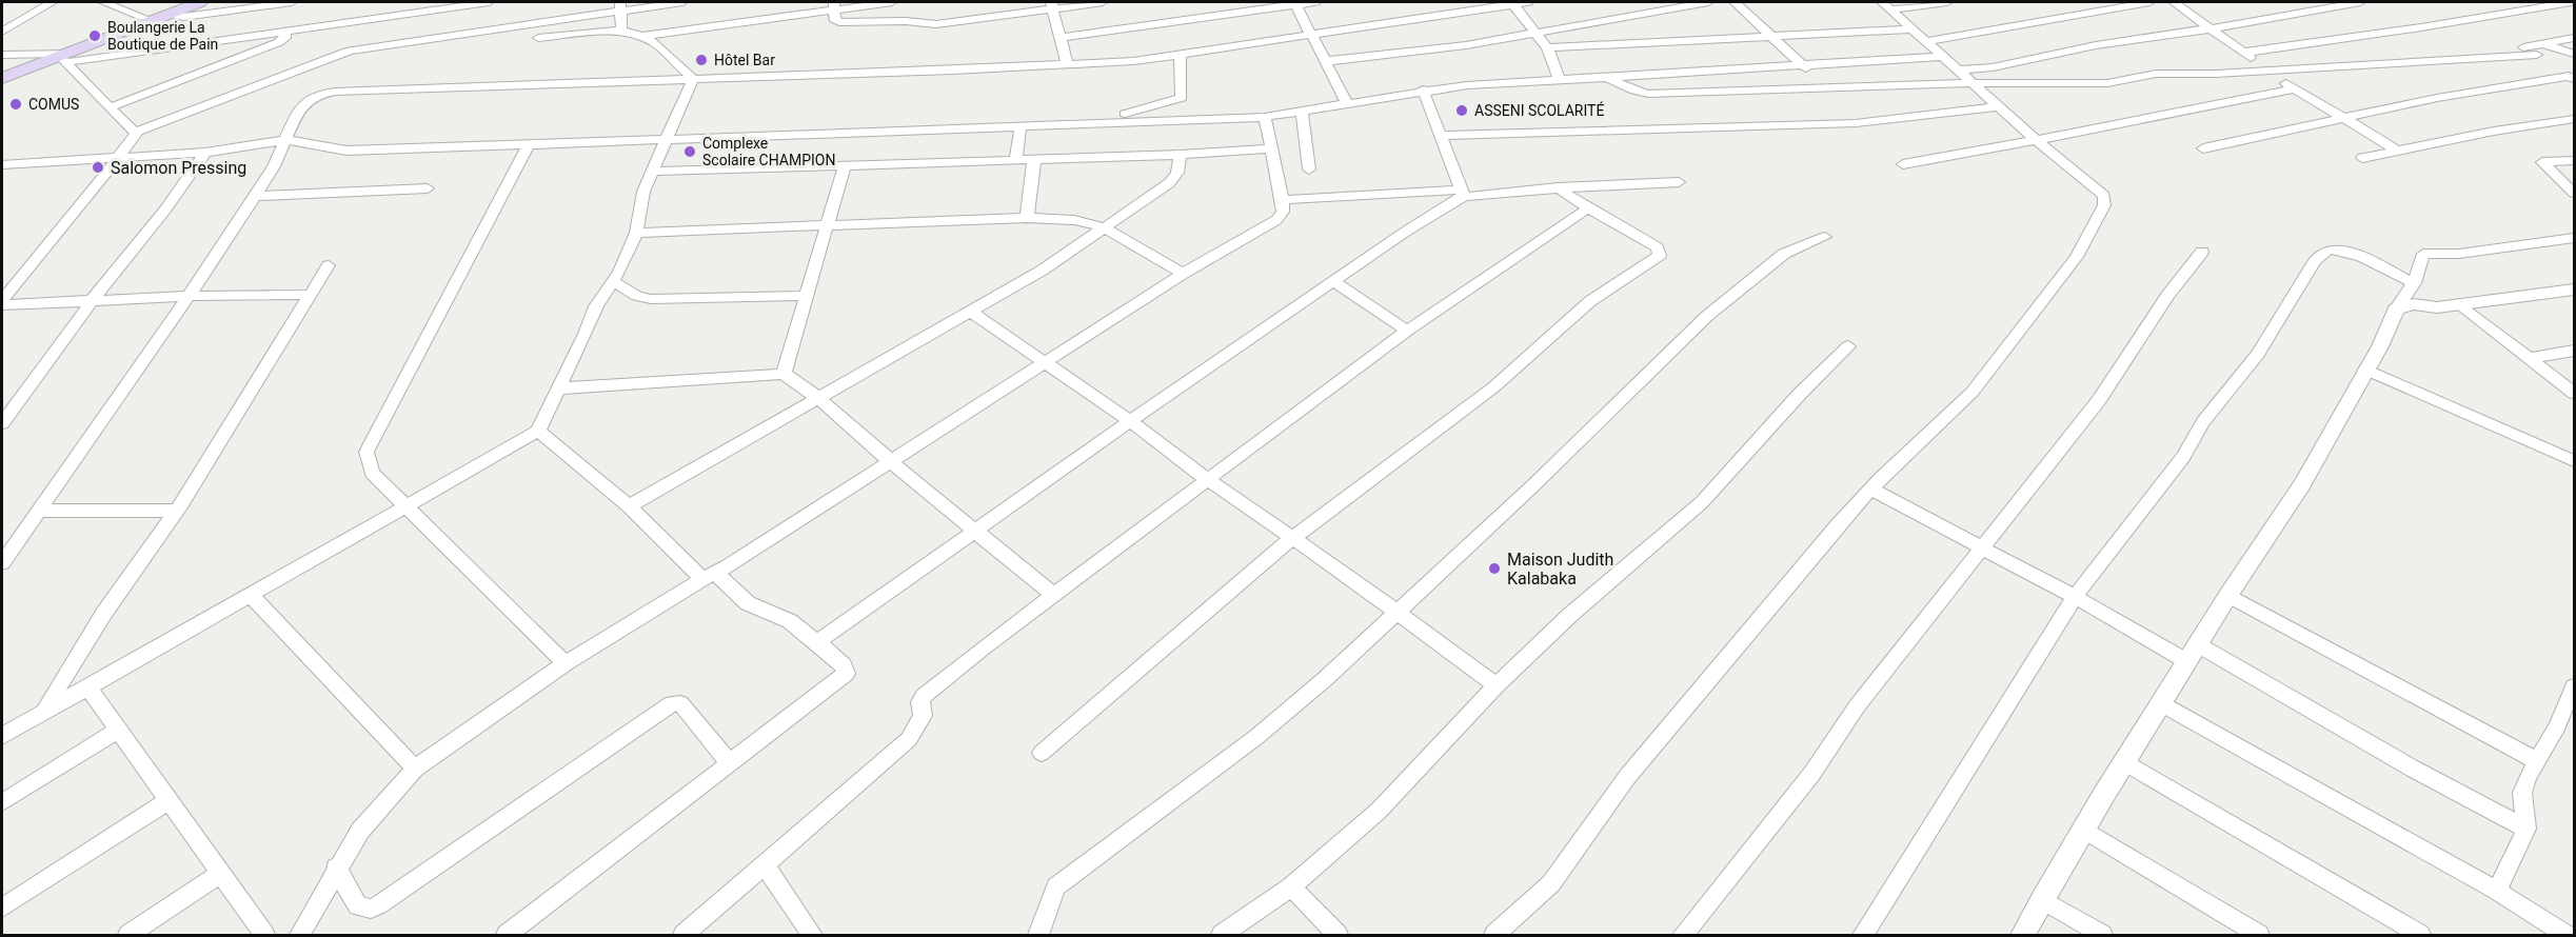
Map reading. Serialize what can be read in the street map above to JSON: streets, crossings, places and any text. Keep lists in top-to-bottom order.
{
  "places": [
    "Boulangerie La Boutique de Pain",
    "Hôtel Bar",
    "COMUS",
    "ASSENI SCOLARITÉ",
    "Complexe Scolaire CHAMPION",
    "Salomon Pressing",
    "Maison Judith Kalabaka"
  ]
}
